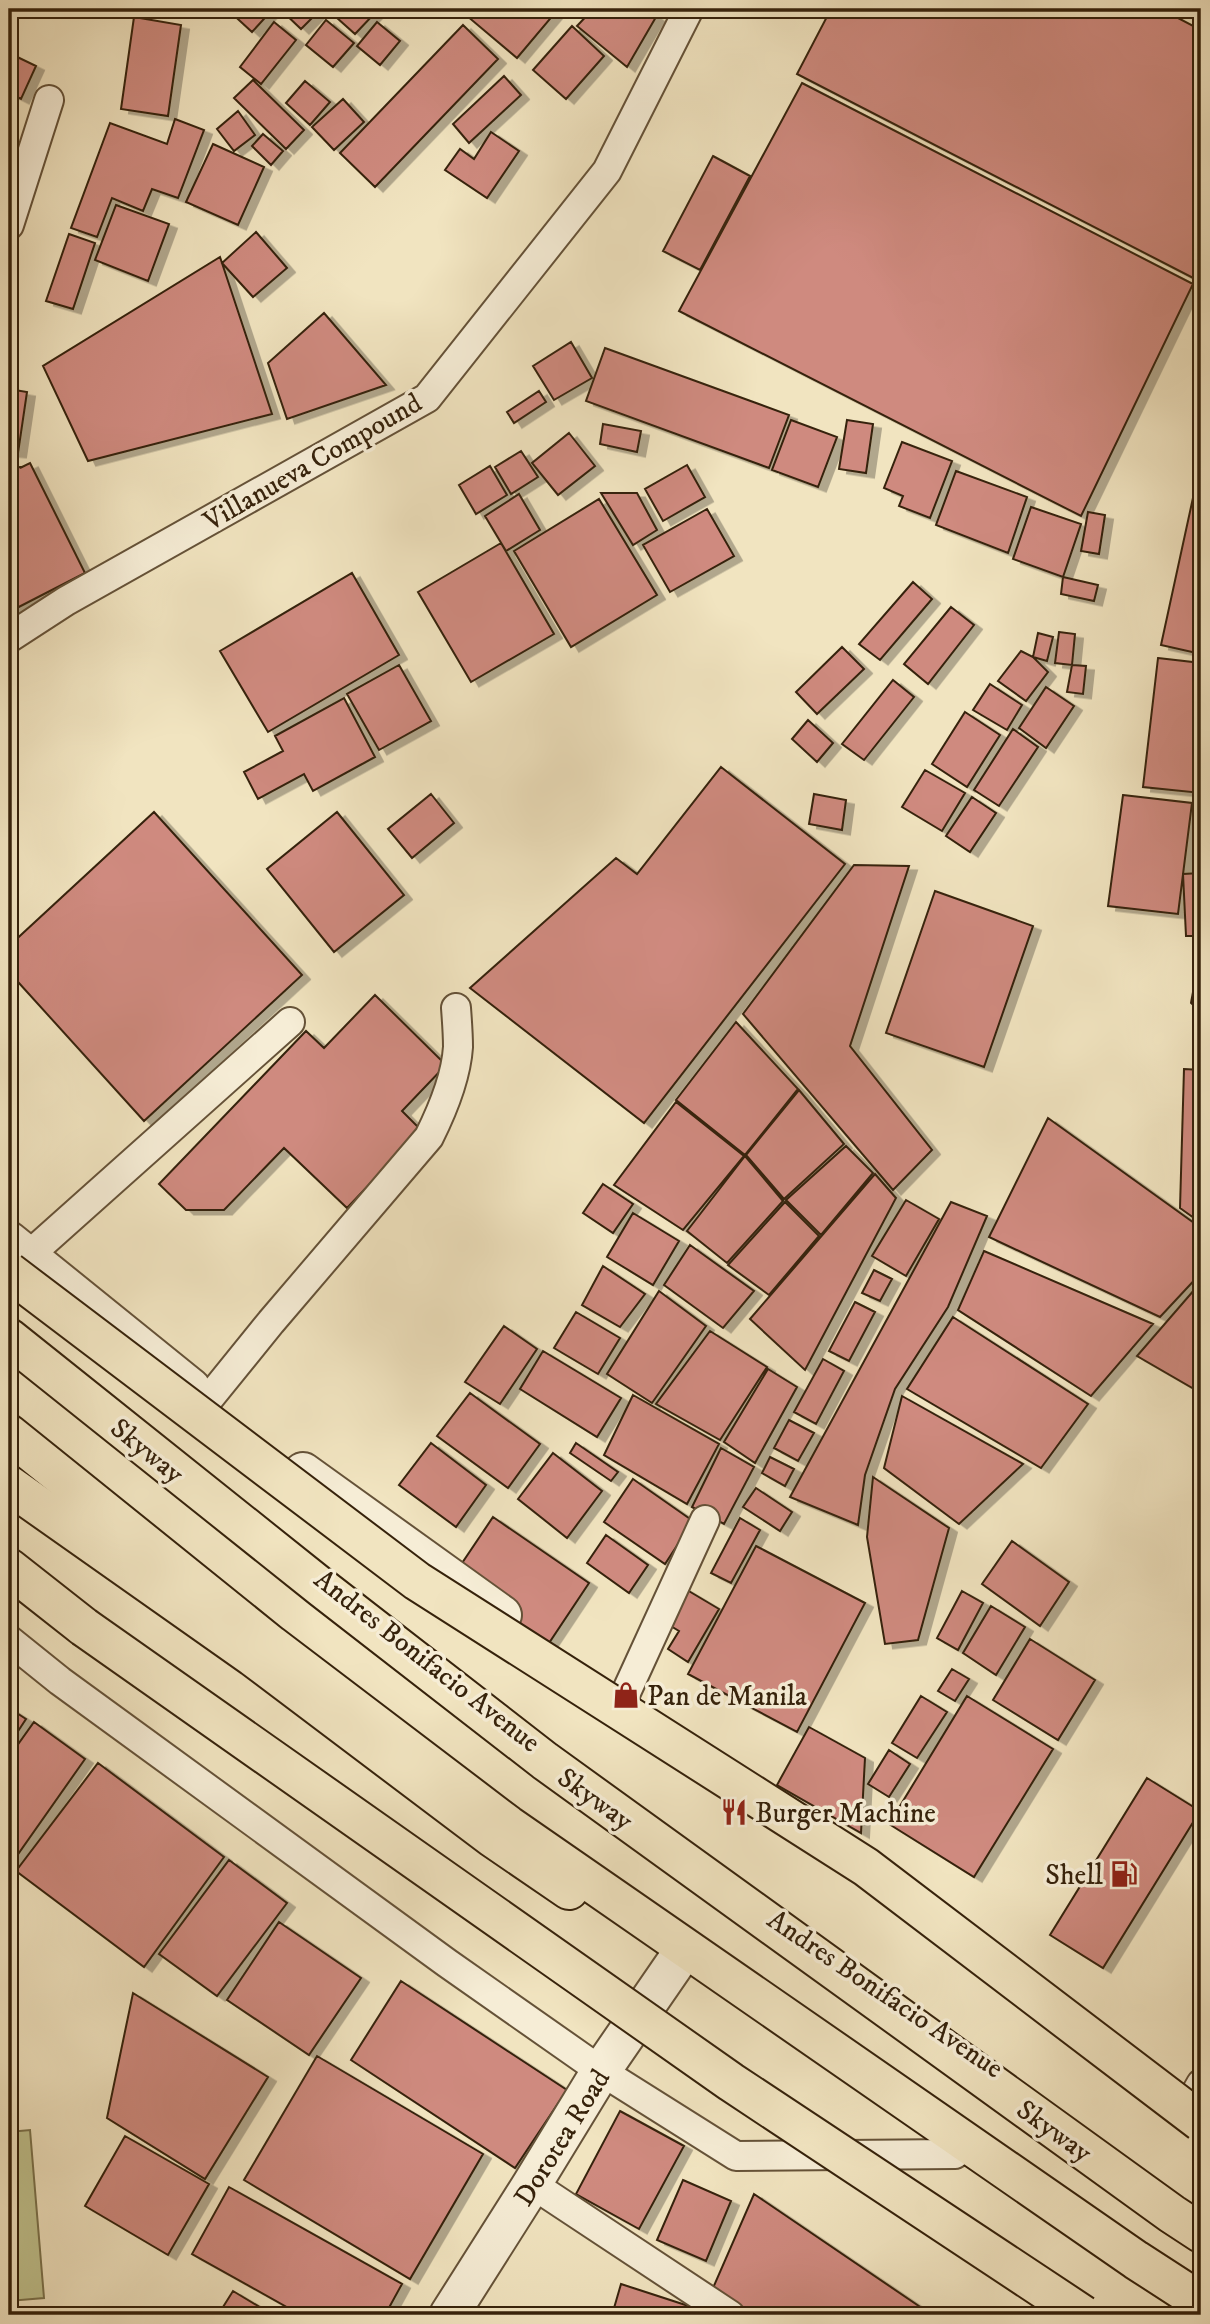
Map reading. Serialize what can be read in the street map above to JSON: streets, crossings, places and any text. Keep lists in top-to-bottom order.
{
  "streets": {
    "main road": ["Skyway", "Andres Bonifacio Avenue"],
    "street": ["Dorotea Road"],
    "lane": ["Villanueva Compound"]
  },
  "places": {
    "shop": ["Pan de Manila"],
    "restaurant": ["Burger Machine"],
    "fuel station": ["Shell"]
  }
}
